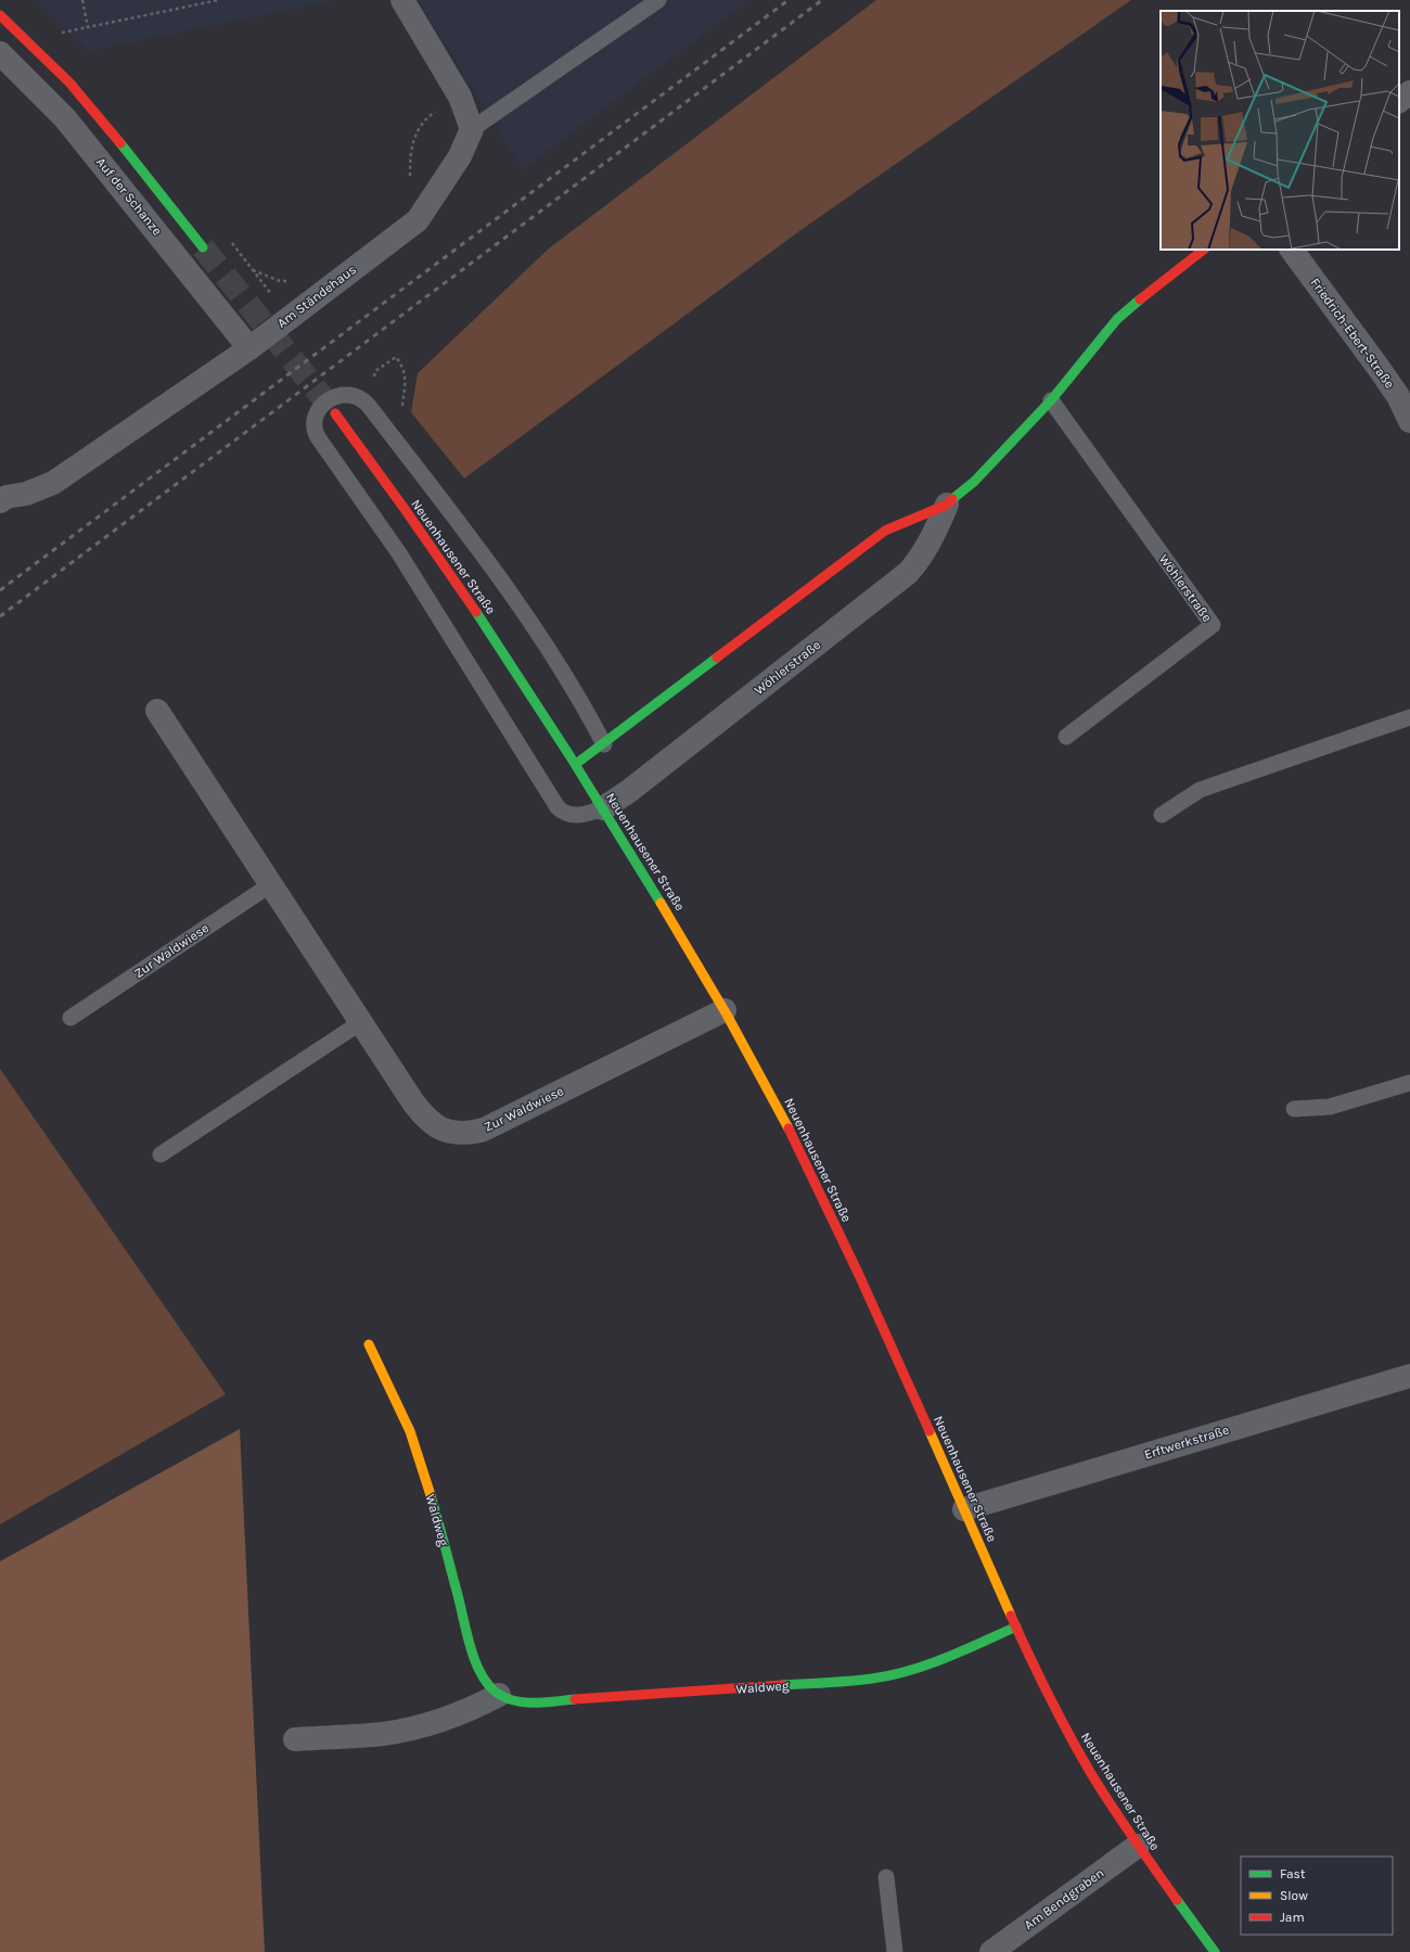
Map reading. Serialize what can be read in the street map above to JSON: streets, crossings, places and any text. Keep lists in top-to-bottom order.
{
  "streets": {
    "main road": [
      "Auf der Schanze",
      "Neuenhausener Straße",
      "Wöhlerstraße",
      "Waldweg"
    ],
    "street": [
      "Am Ständehaus",
      "Friedrich-Ebert-Straße",
      "Zur Waldwiese",
      "Erftwerkstraße",
      "Am Bendgraben"
    ]
  },
  "crossings": [
    ["Auf der Schanze", "Am Ständehaus"],
    ["Neuenhausener Straße", "Wöhlerstraße"],
    ["Neuenhausener Straße", "Zur Waldwiese"],
    ["Neuenhausener Straße", "Erftwerkstraße"],
    ["Neuenhausener Straße", "Waldweg"],
    ["Neuenhausener Straße", "Am Bendgraben"]
  ],
  "legend": ["Fast", "Slow", "Jam"]
}
